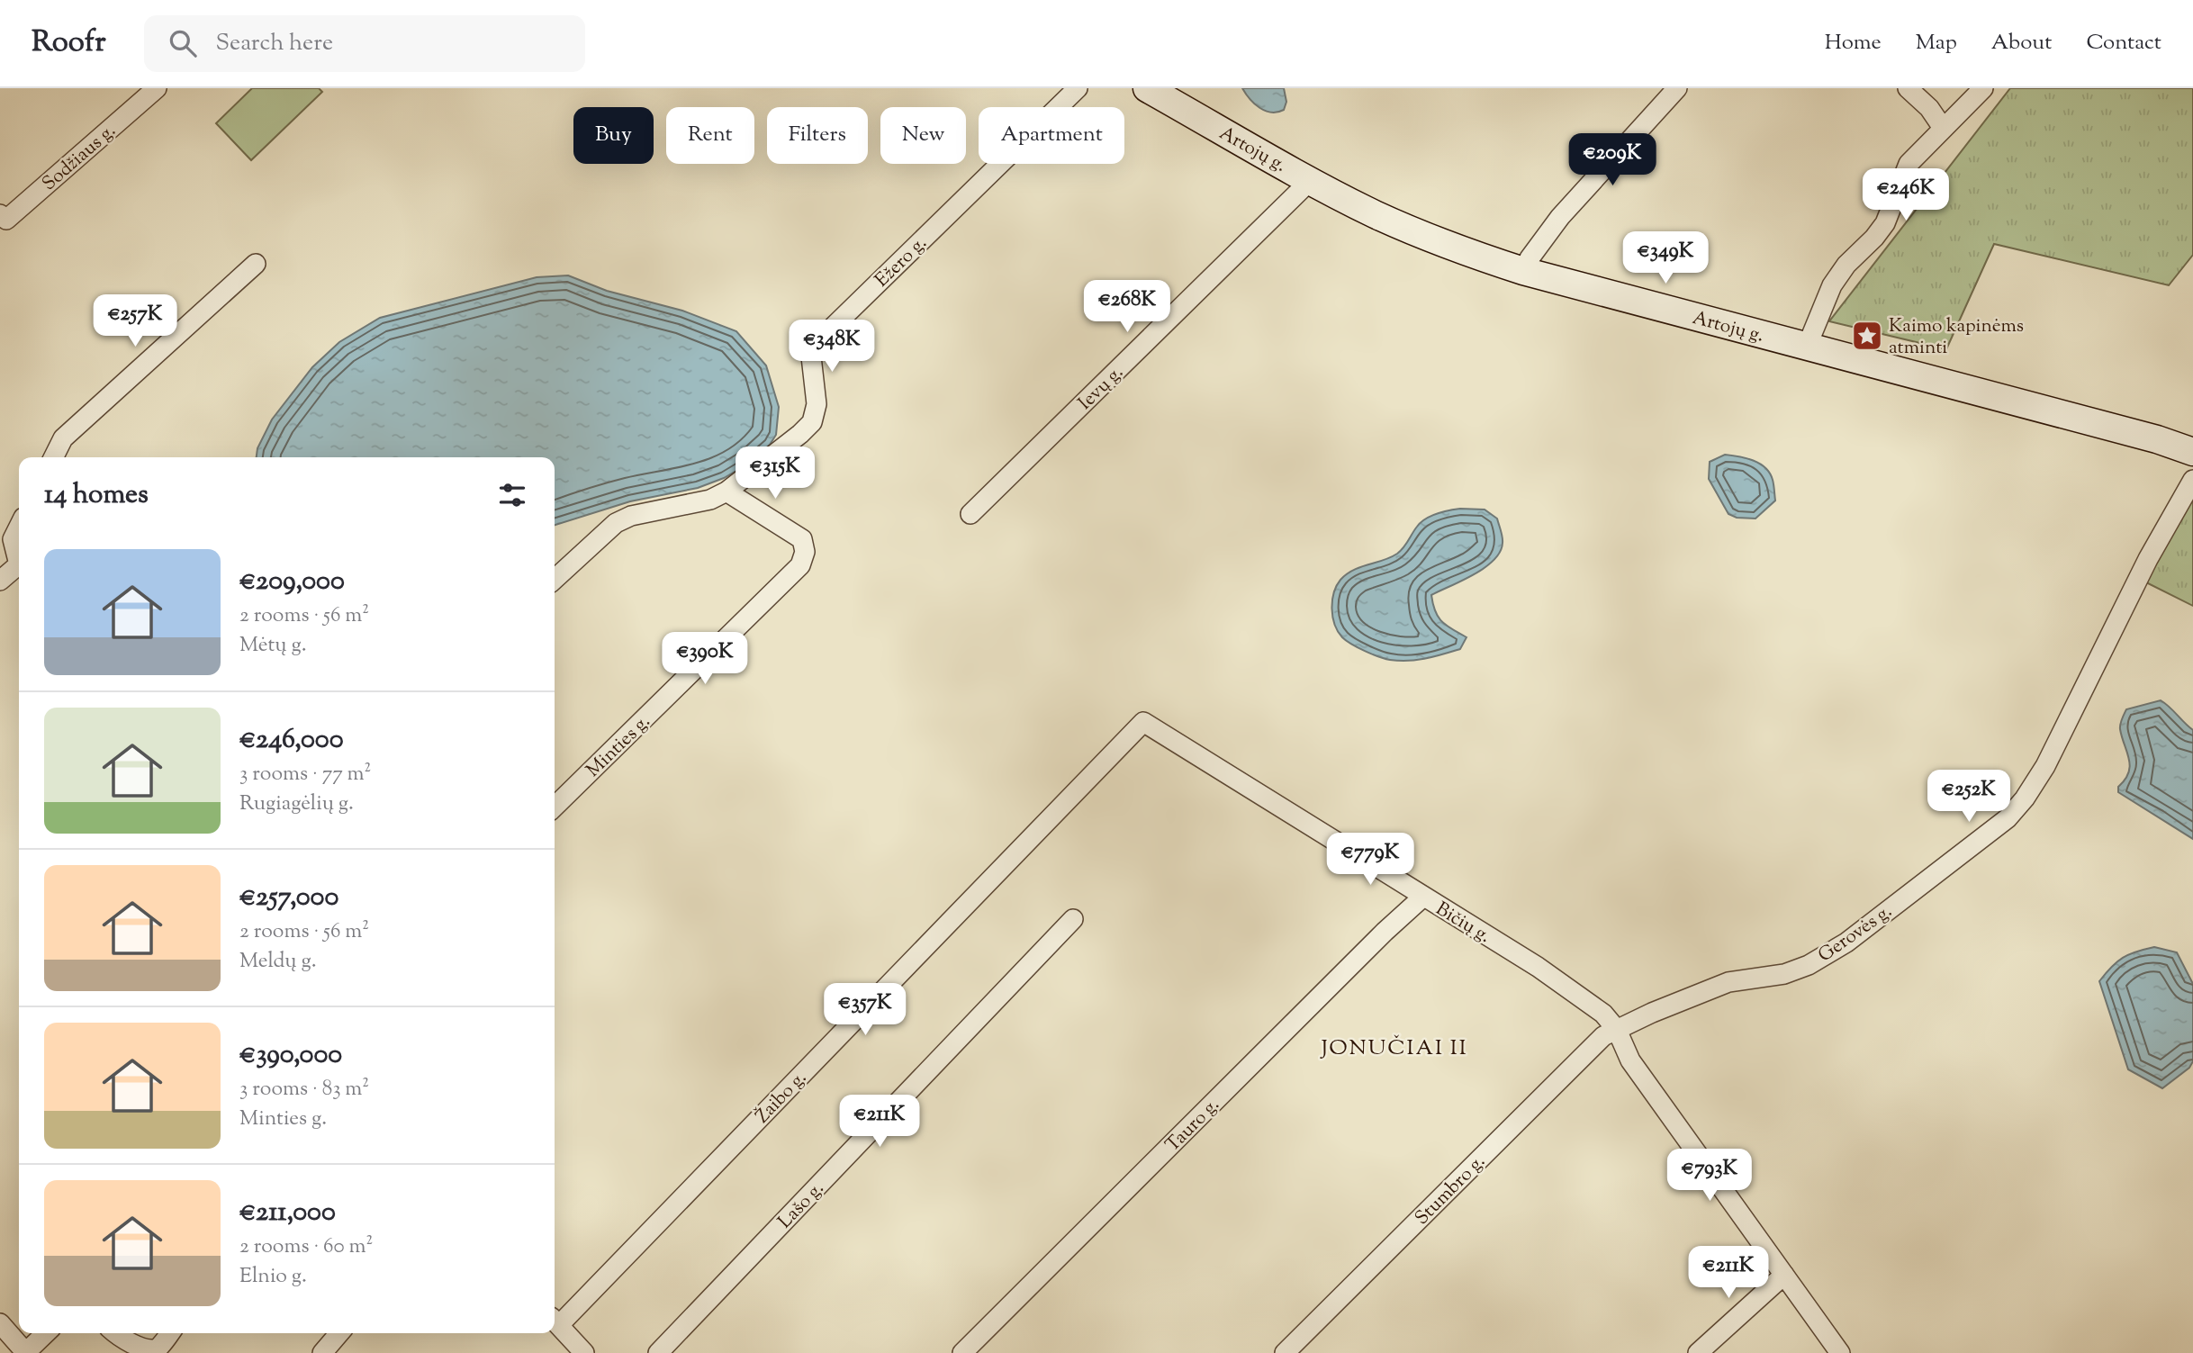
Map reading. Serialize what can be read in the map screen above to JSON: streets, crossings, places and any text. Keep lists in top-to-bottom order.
{
  "streets": {
    "main road": ["Artojų g."],
    "street": [
      "Sodžiaus g.",
      "Ežero g.",
      "Ievų g.",
      "Minties g.",
      "Bičių g.",
      "Gerovės g.",
      "Žaibo g.",
      "Tauro g.",
      "Stumbro g.",
      "Lašo g."
    ]
  },
  "crossings": [
    ["Artojų g.", "Ievų g."],
    ["Ežero g.", "Minties g."],
    ["Bičių g.", "Gerovės g."],
    ["Bičių g.", "Žaibo g."],
    ["Bičių g.", "Tauro g."],
    ["Bičių g.", "Stumbro g."],
    ["Gerovės g.", "Stumbro g."]
  ],
  "districts": ["JONUČIAI II"],
  "places": {
    "place": ["Kaimo kapinėms atminti"]
  },
  "page": {
    "header": "Roofr",
    "search": "Search here",
    "nav": [
      "Home",
      "Map",
      "About",
      "Contact"
    ],
    "chip": [
      "Buy",
      "Rent",
      "Filters",
      "New",
      "Apartment"
    ],
    "price": [
      "€209K",
      "€246K",
      "€349K",
      "€268K",
      "€257K",
      "€348K",
      "€315K",
      "€390K",
      "€252K",
      "€779K",
      "€357K",
      "€211K",
      "€793K",
      "€211K"
    ],
    "heading": "14 homes",
    "list": [
      {
        "name": "€209,000",
        "note": "2 rooms · 56 m² · Mėtų g."
      },
      {
        "name": "€246,000",
        "note": "3 rooms · 77 m² · Rugiagėlių g."
      },
      {
        "name": "€257,000",
        "note": "2 rooms · 56 m² · Meldų g."
      },
      {
        "name": "€390,000",
        "note": "3 rooms · 83 m² · Minties g."
      },
      {
        "name": "€211,000",
        "note": "2 rooms · 60 m² · Elnio g."
      }
    ]
  }
}
